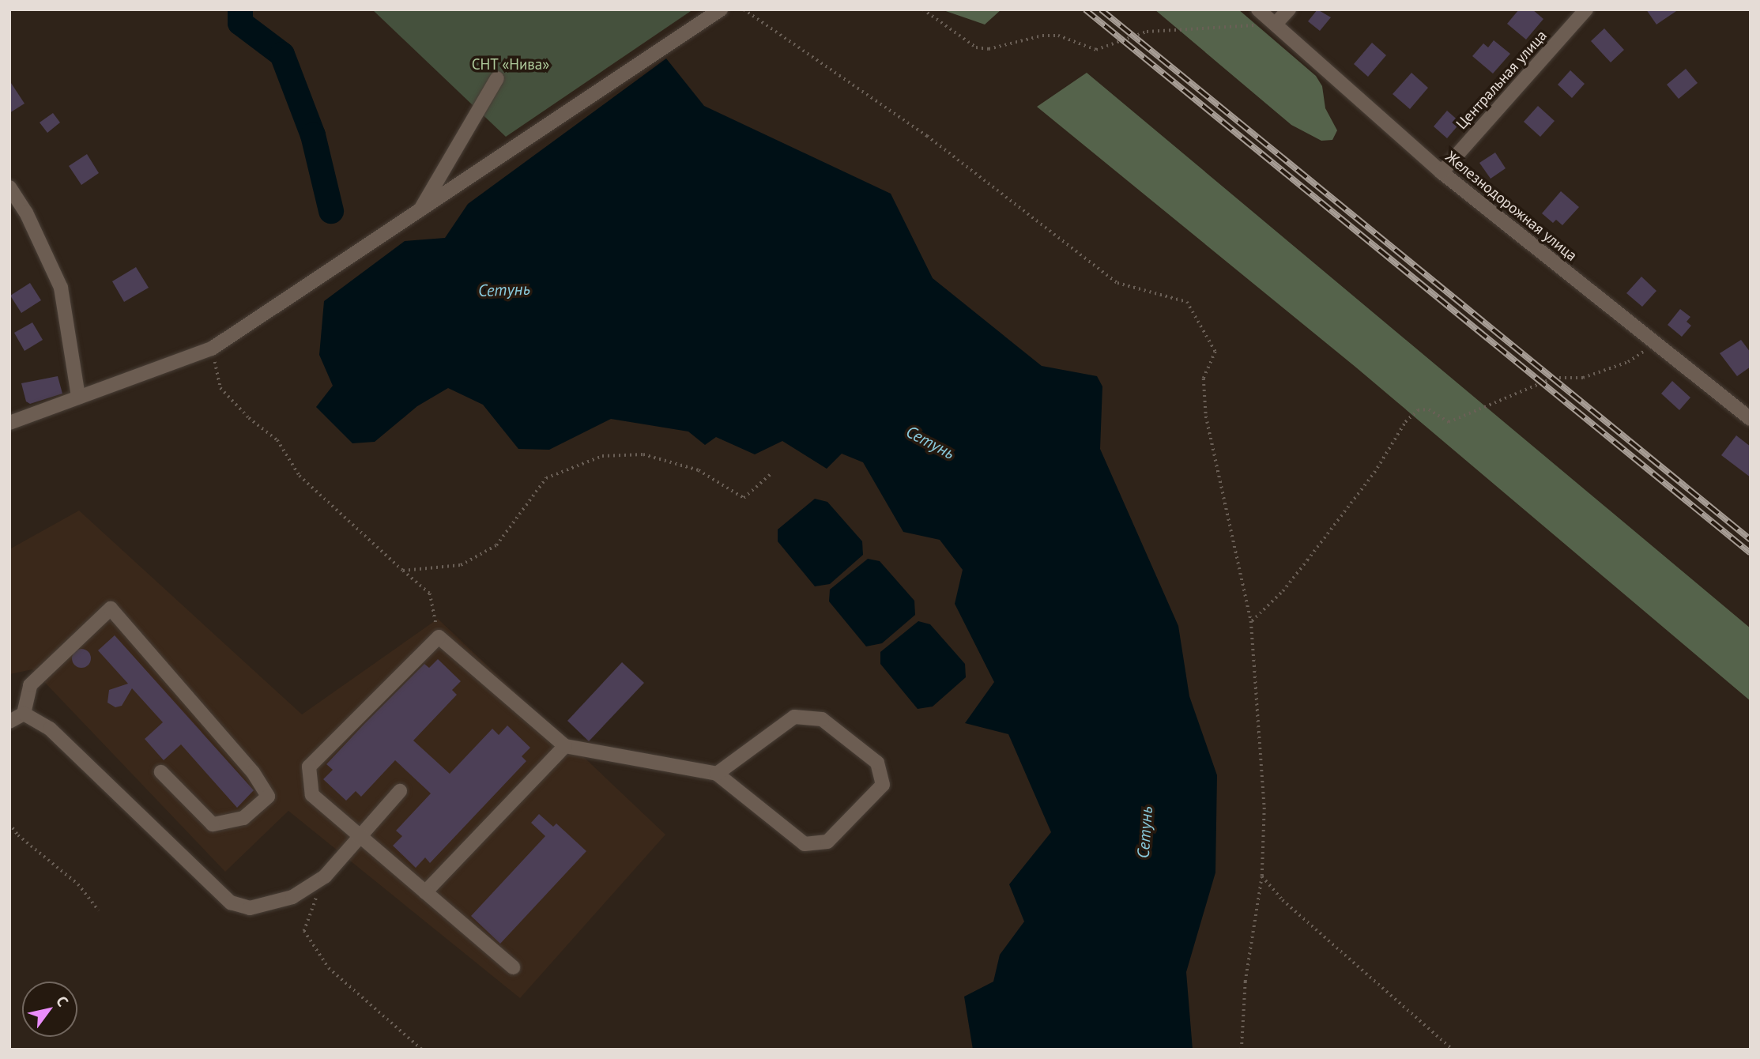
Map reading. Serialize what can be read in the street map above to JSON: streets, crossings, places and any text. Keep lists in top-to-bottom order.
{
  "streets": {
    "street": ["Центральная улица", "Железнодорожная улица"]
  },
  "crossings": [
    ["Центральная улица", "Железнодорожная улица"]
  ],
  "water": ["Сетунь"],
  "parks": ["СНТ «Нива»"],
  "north": "top right"
}
